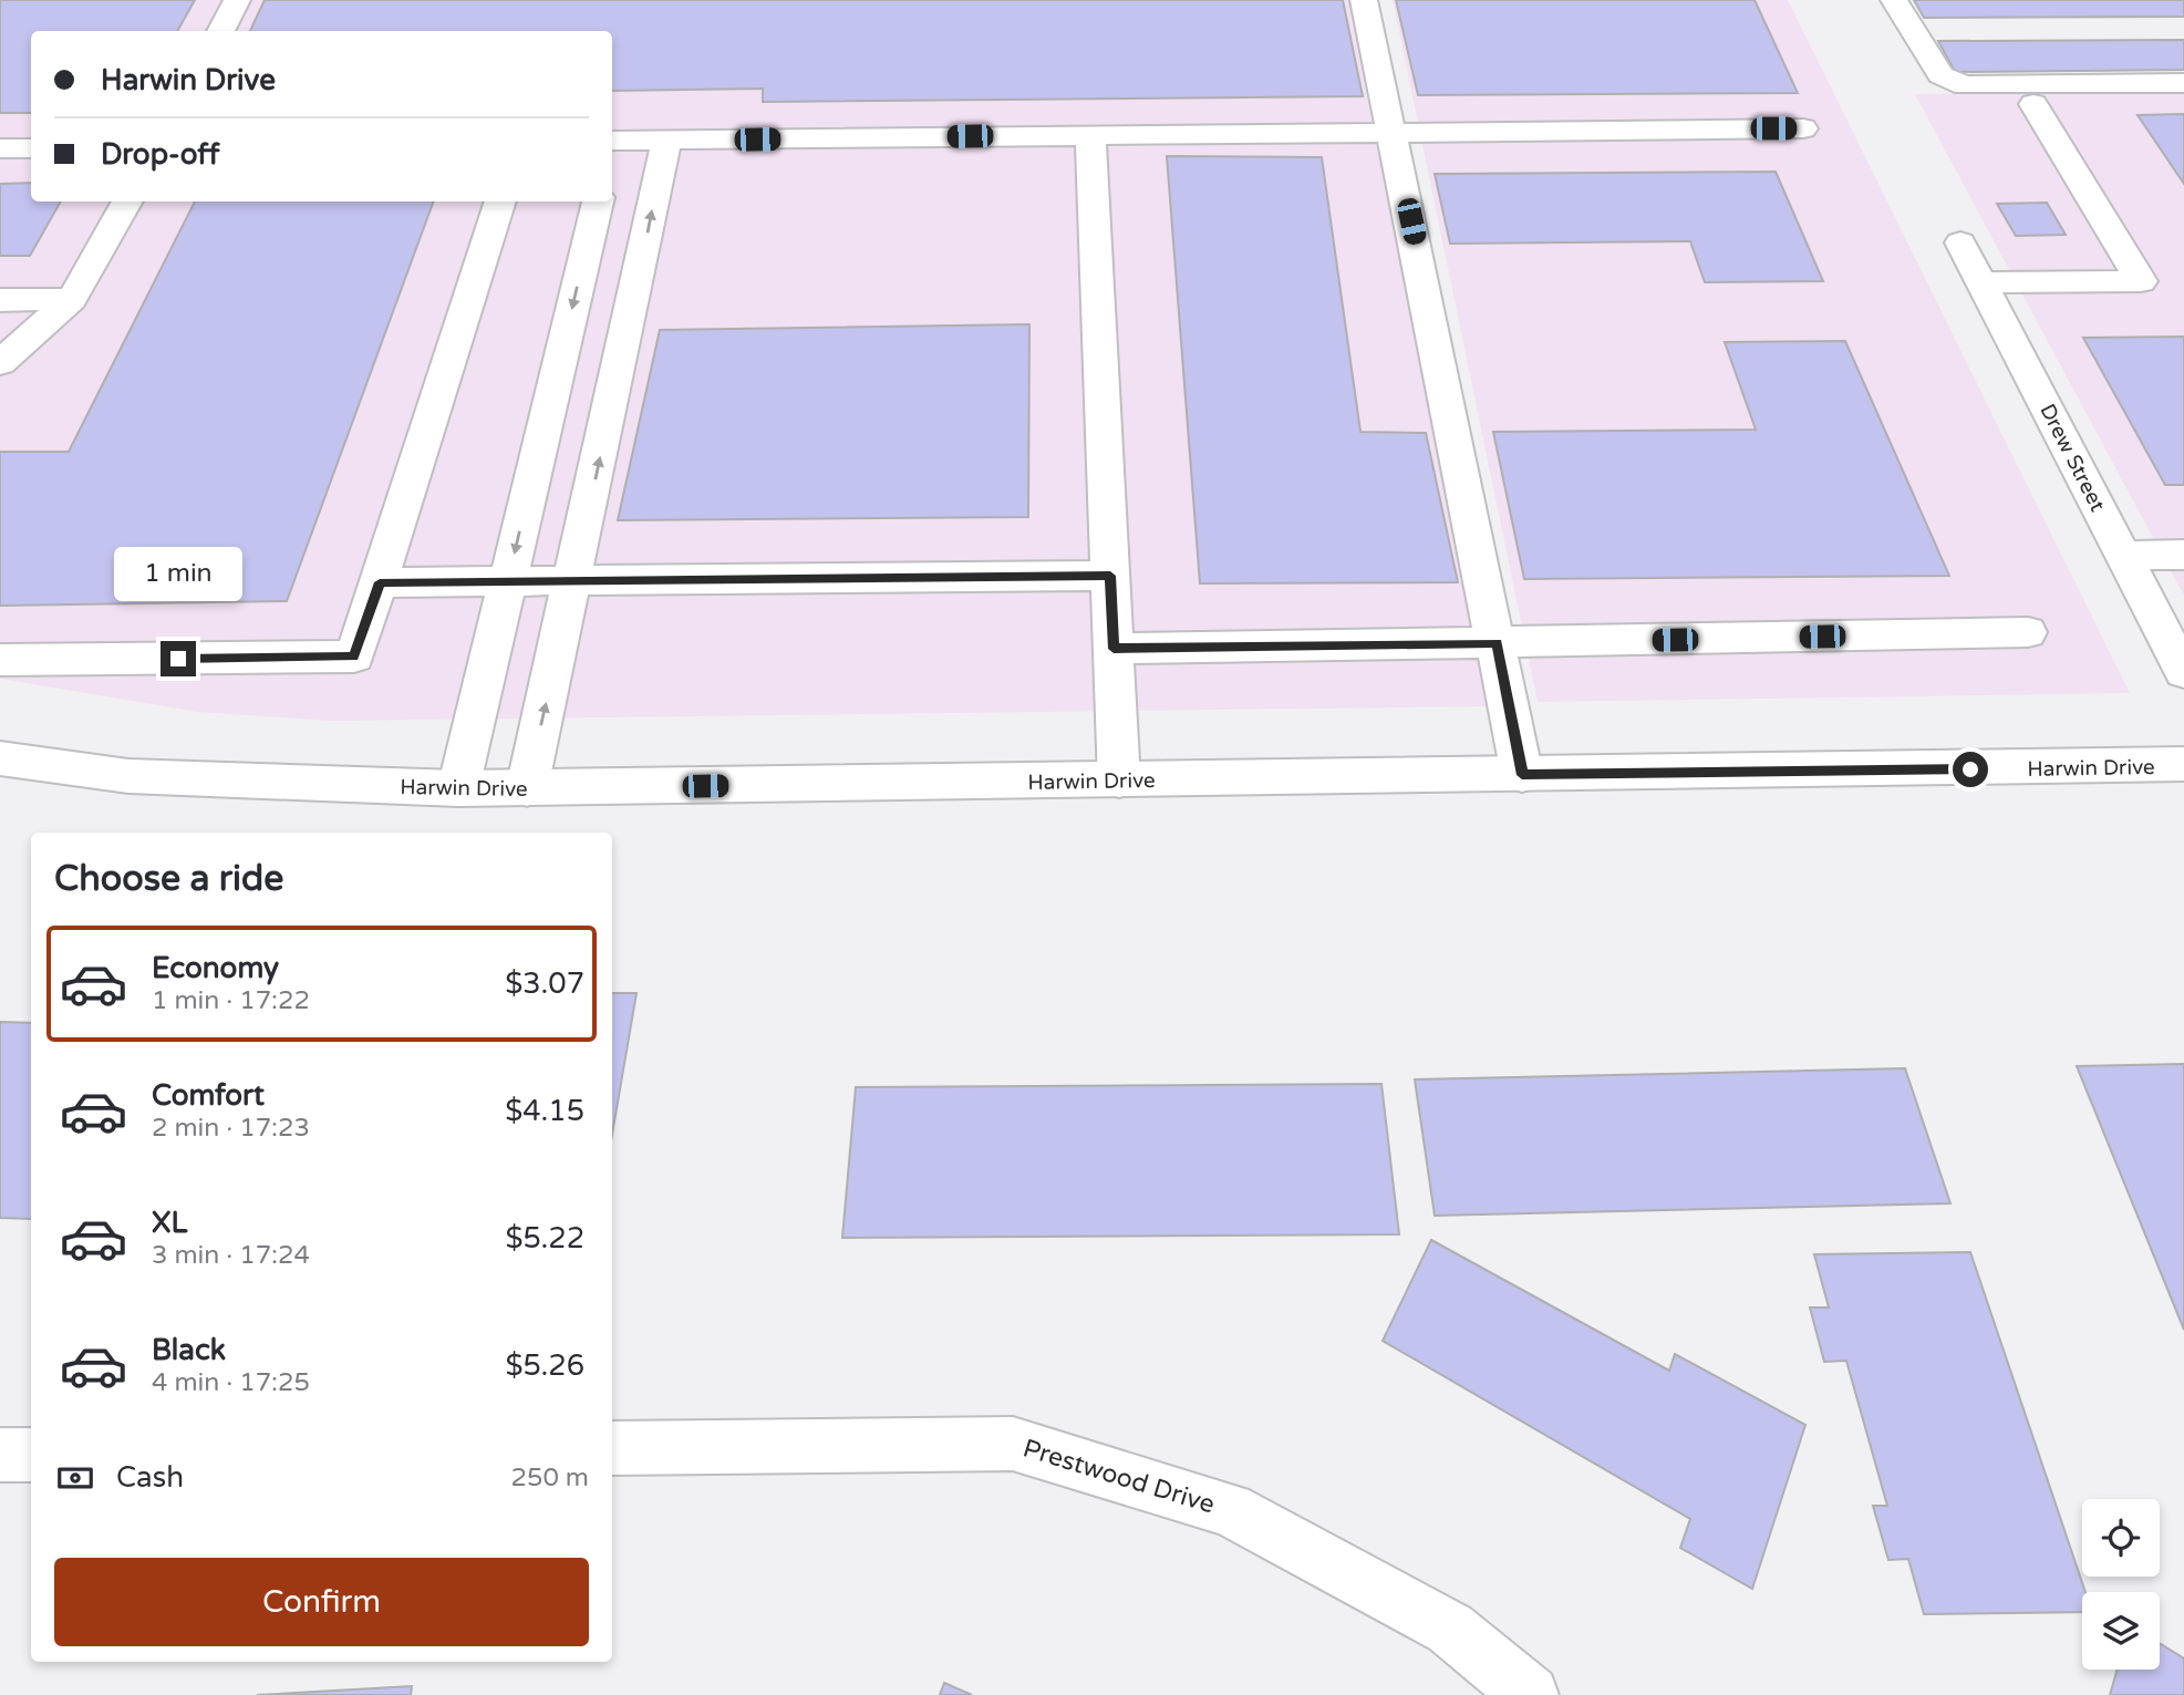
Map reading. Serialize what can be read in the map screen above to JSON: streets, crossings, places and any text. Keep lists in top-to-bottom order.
{
  "streets": {
    "main road": ["Drew Street", "Harwin Drive", "Prestwood Drive"]
  },
  "page": {
    "banner": ["Harwin Drive", "Drop-off"],
    "bubble": "1 min",
    "heading": "Choose a ride",
    "list": [
      {
        "name": "Economy",
        "note": "1 min · 17:22",
        "value": "$3.07"
      },
      {
        "name": "Comfort",
        "note": "2 min · 17:23",
        "value": "$4.15"
      },
      {
        "name": "XL",
        "note": "3 min · 17:24",
        "value": "$5.22"
      },
      {
        "name": "Black",
        "note": "4 min · 17:25",
        "value": "$5.26"
      }
    ],
    "pay": ["Cash", "250 m"],
    "buttons": "Confirm"
  }
}
